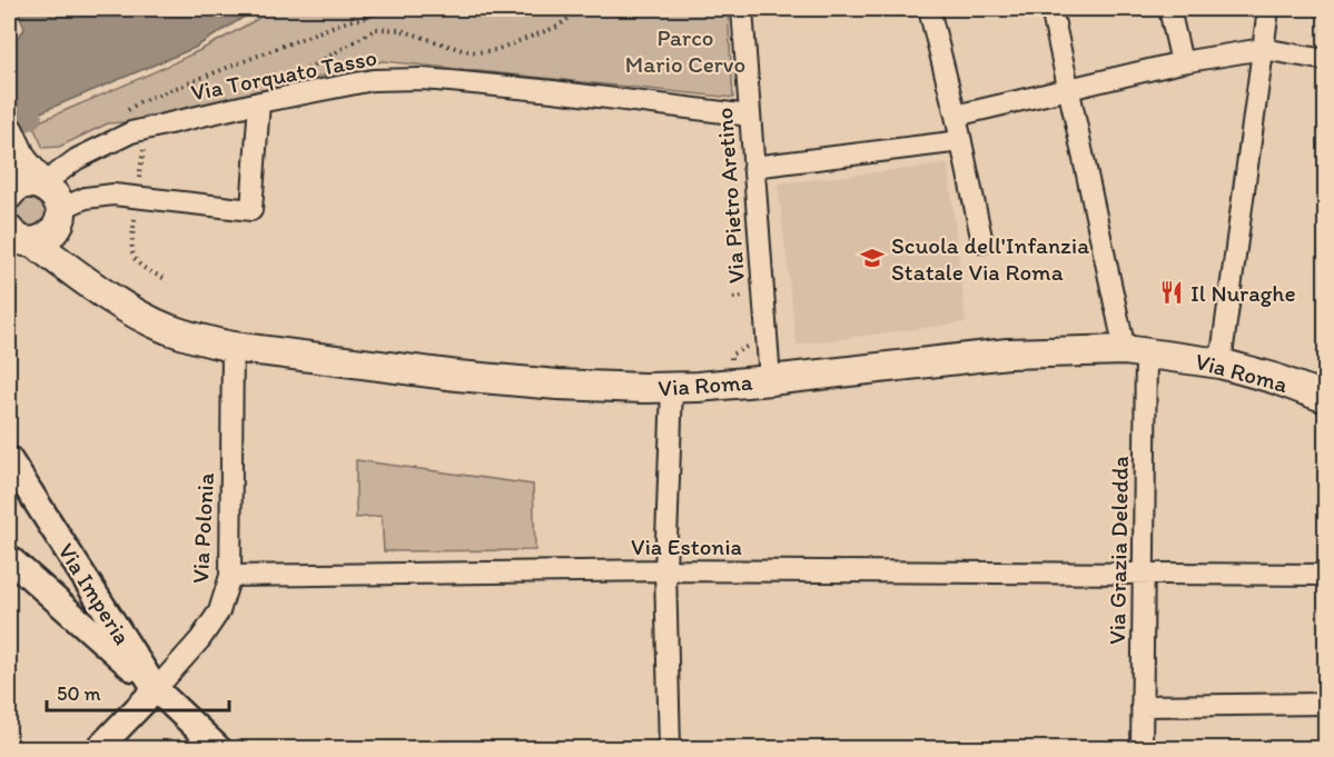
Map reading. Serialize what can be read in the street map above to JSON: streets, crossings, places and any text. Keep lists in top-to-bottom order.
{
  "streets": {
    "main road": ["Via Roma"],
    "street": [
      "Via Torquato Tasso",
      "Via Pietro Aretino",
      "Via Polonia",
      "Via Estonia",
      "Via Grazia Deledda",
      "Via Imperia"
    ]
  },
  "crossings": [
    ["Via Torquato Tasso", "Via Pietro Aretino"],
    ["Via Pietro Aretino", "Via Roma"],
    ["Via Roma", "Via Polonia"],
    ["Via Roma", "Via Grazia Deledda"],
    ["Via Polonia", "Via Estonia"],
    ["Via Polonia", "Via Imperia"],
    ["Via Estonia", "Via Grazia Deledda"]
  ],
  "parks": ["Parco Mario Cervo"],
  "places": {
    "school or university": ["Scuola dell'Infanzia Statale Via Roma"],
    "restaurant": ["Il Nuraghe"]
  },
  "scale_bar": "50 m"
}
